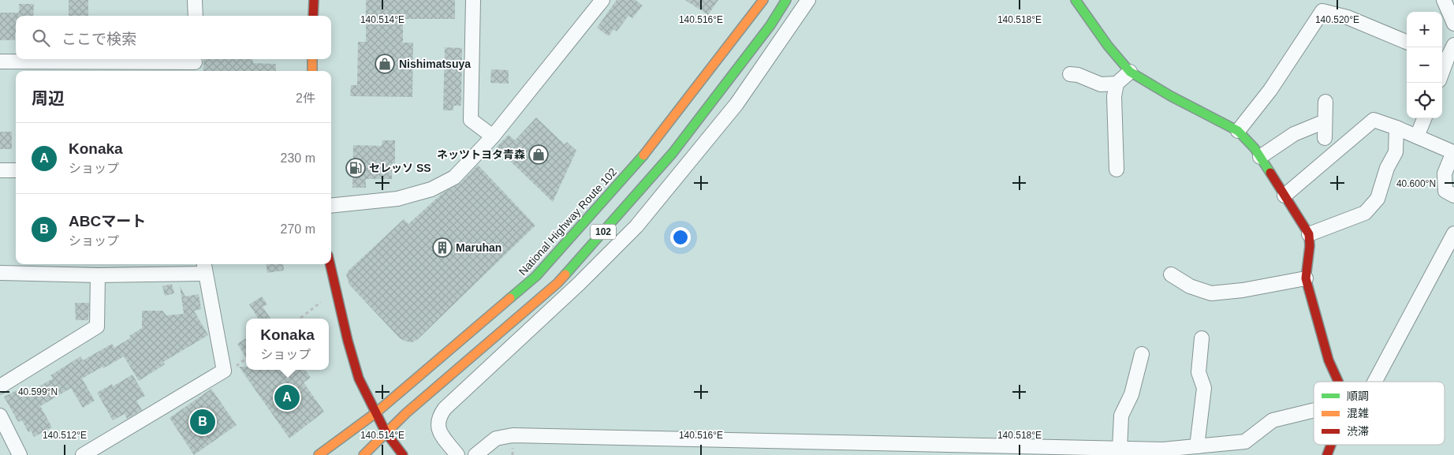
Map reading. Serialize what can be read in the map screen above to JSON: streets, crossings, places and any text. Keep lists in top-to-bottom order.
{
  "streets": {
    "main road": ["National Highway Route 102", "102"]
  },
  "places": {
    "shop": ["Nishimatsuya", "ネッツトヨタ青森"],
    "fuel station": ["セレッソ SS"],
    "building": ["Maruhan"]
  },
  "legend": ["順調", "混雑", "渋滞"],
  "page": {
    "map_buttons": ["+", "−"],
    "search": "ここで検索",
    "heading": ["周辺", "2件"],
    "list": [
      {
        "mark": "A",
        "name": "Konaka",
        "note": "ショップ",
        "value": "230 m"
      },
      {
        "mark": "B",
        "name": "ABCマート",
        "note": "ショップ",
        "value": "270 m"
      }
    ],
    "popup": ["Konaka", "ショップ"],
    "pins": ["A", "B"]
  },
  "coordinates": [
    "140.514°E",
    "140.516°E",
    "140.518°E",
    "140.520°E",
    "40.600°N",
    "40.599°N",
    "140.512°E"
  ]
}
